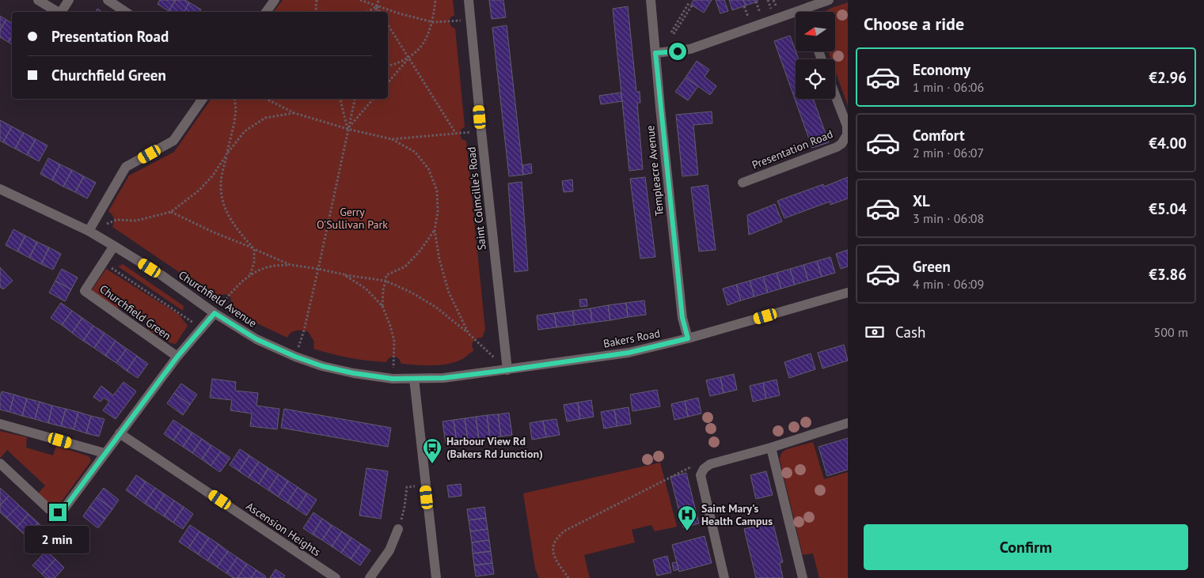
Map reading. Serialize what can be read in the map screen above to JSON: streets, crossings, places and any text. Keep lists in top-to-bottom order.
{
  "streets": {
    "street": [
      "Presentation Road",
      "Templeacre Avenue",
      "Saint Colmcille's Road",
      "Churchfield Avenue",
      "Churchfield Green",
      "Bakers Road",
      "Ascension Heights"
    ]
  },
  "crossings": [
    ["Templeacre Avenue", "Bakers Road"],
    ["Saint Colmcille's Road", "Bakers Road"],
    ["Churchfield Avenue", "Churchfield Green"],
    ["Churchfield Avenue", "Bakers Road"]
  ],
  "parks": ["Gerry O'Sullivan Park"],
  "places": {
    "bus stop": ["Harbour View Rd (Bakers Rd Junction)"],
    "hospital": ["Saint Mary's Health Campus"]
  },
  "north": "left",
  "page": {
    "heading": "Choose a ride",
    "banner": ["Presentation Road", "Churchfield Green"],
    "list": [
      {
        "name": "Economy",
        "note": "1 min · 06:06",
        "value": "€2.96"
      },
      {
        "name": "Comfort",
        "note": "2 min · 06:07",
        "value": "€4.00"
      },
      {
        "name": "XL",
        "note": "3 min · 06:08",
        "value": "€5.04"
      },
      {
        "name": "Green",
        "note": "4 min · 06:09",
        "value": "€3.86"
      }
    ],
    "pay": ["Cash", "500 m"],
    "buttons": "Confirm",
    "bubble": "2 min"
  }
}
